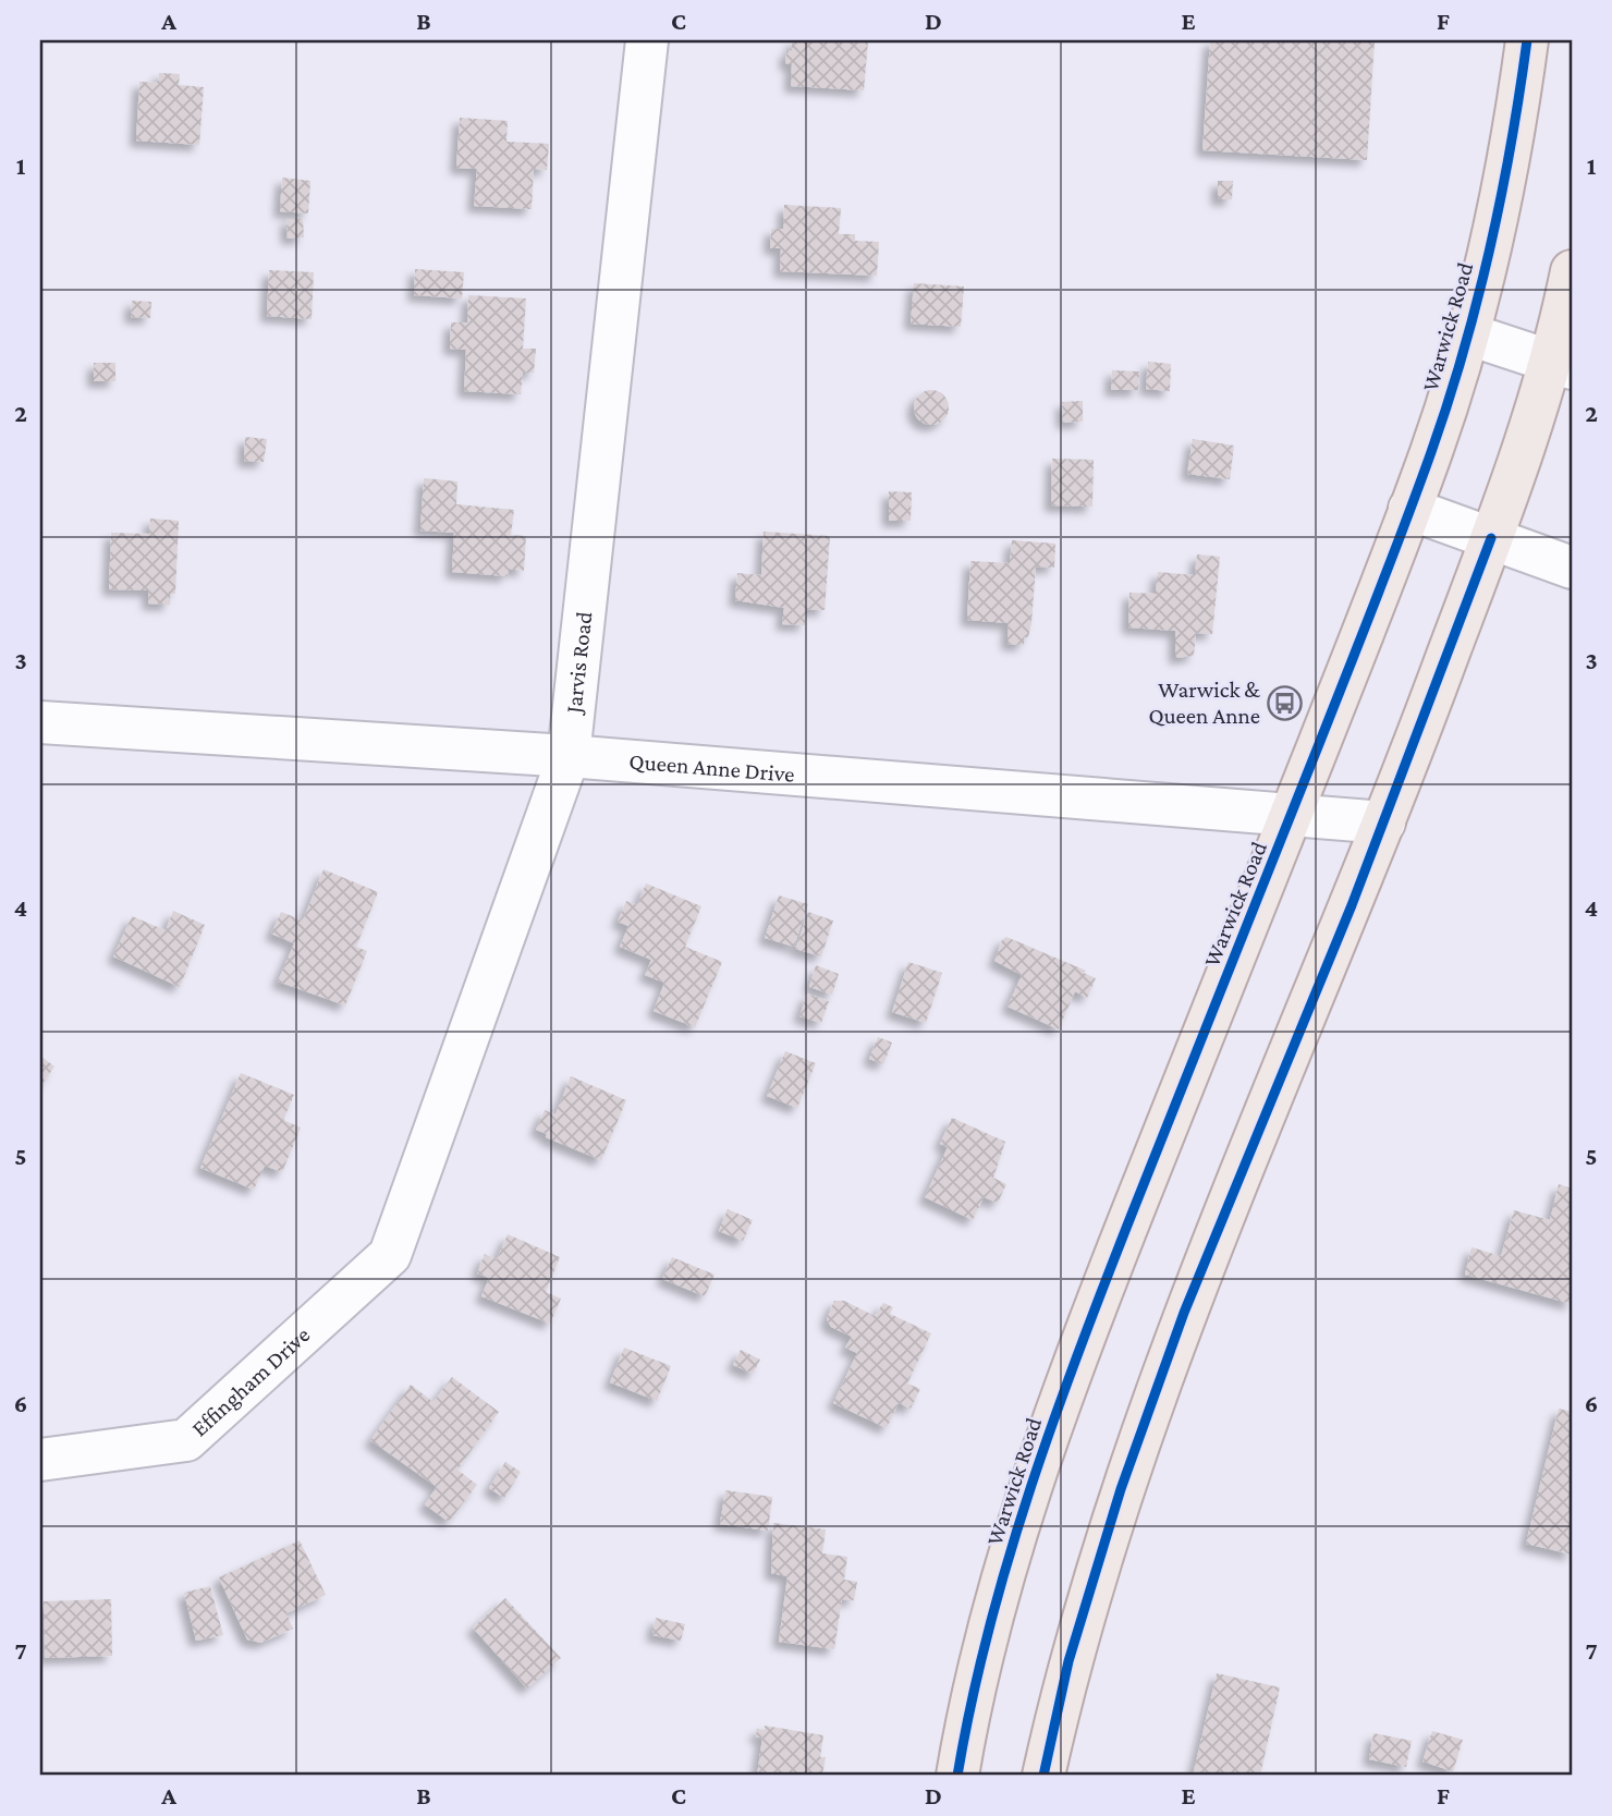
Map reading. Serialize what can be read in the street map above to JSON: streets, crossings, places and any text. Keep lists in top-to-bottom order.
{
  "streets": {
    "main road": ["Warwick Road"],
    "street": ["Jarvis Road", "Queen Anne Drive", "Effingham Drive"]
  },
  "crossings": [
    ["Warwick Road", "Queen Anne Drive"],
    ["Jarvis Road", "Queen Anne Drive"],
    ["Jarvis Road", "Effingham Drive"]
  ],
  "places": {
    "bus stop": ["Warwick & Queen Anne"]
  },
  "grid": {
    "columns": [
      "A",
      "B",
      "C",
      "D",
      "E",
      "F"
    ],
    "rows": [
      "1",
      "2",
      "3",
      "4",
      "5",
      "6",
      "7"
    ]
  }
}
